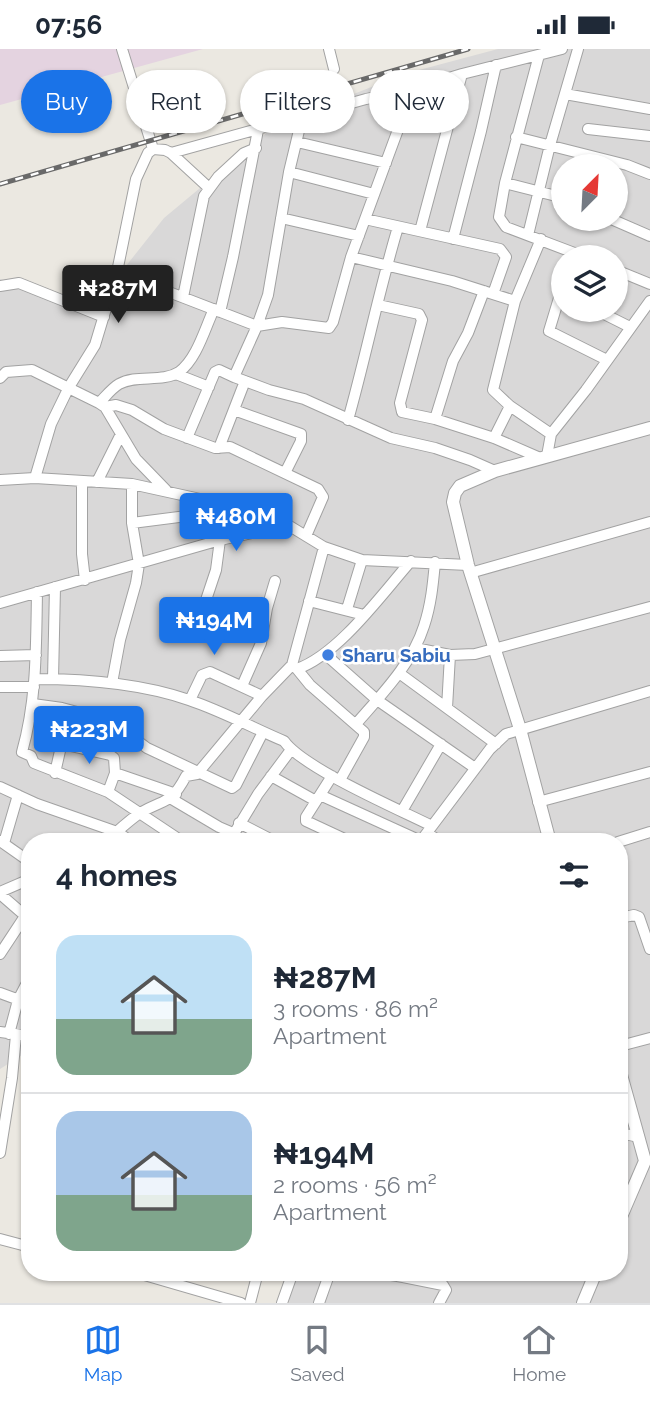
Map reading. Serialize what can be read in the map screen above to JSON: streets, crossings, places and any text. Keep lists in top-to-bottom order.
{
  "places": ["Sharu Sabiu"],
  "north": "top right",
  "page": {
    "status": "07:56",
    "chip": [
      "Buy",
      "Rent",
      "Filters",
      "New"
    ],
    "price": [
      "₦287M",
      "₦480M",
      "₦194M",
      "₦223M"
    ],
    "heading": "4 homes",
    "list": [
      {
        "name": "₦287M",
        "note": "3 rooms · 86 m² · Apartment"
      },
      {
        "name": "₦194M",
        "note": "2 rooms · 56 m² · Apartment"
      }
    ],
    "tabs": ["Map", "Saved", "Home"]
  }
}
